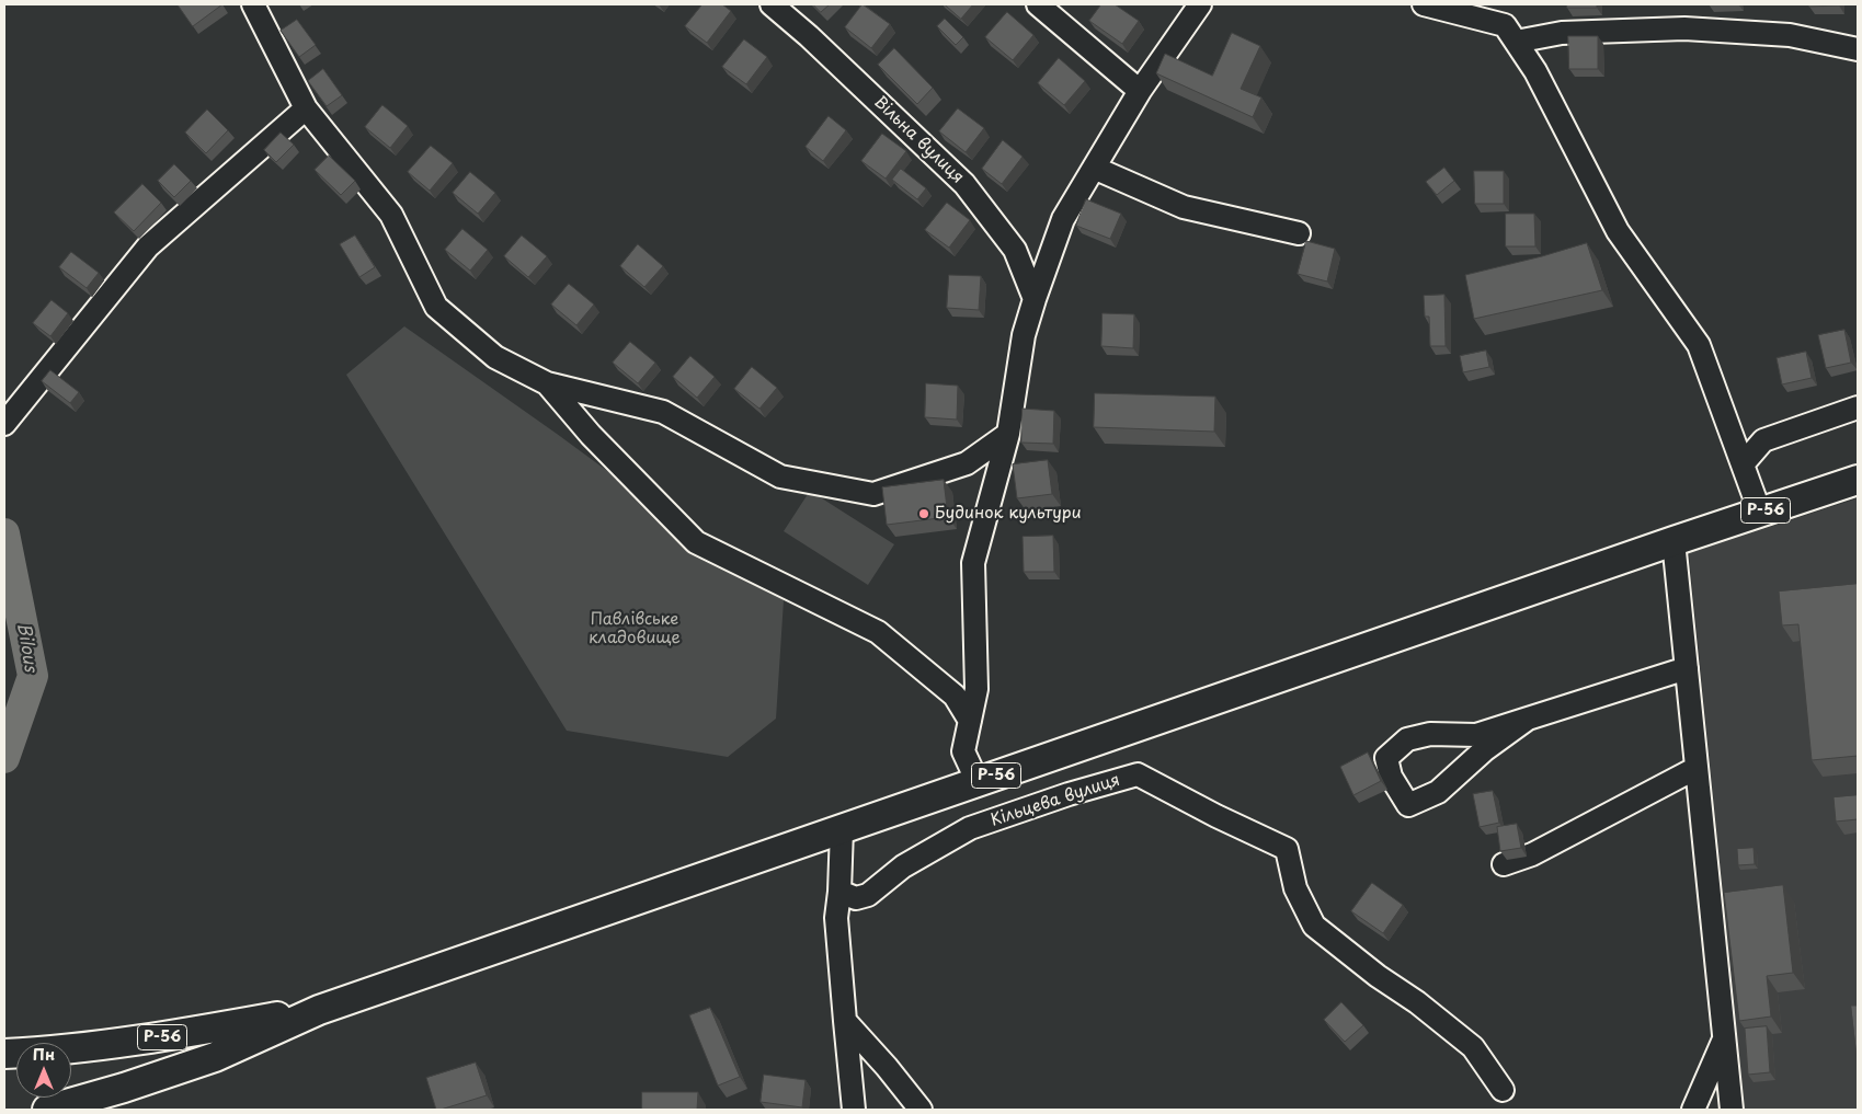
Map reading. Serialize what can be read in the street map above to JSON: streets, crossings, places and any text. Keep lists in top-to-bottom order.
{
  "streets": {
    "main road": ["Р-56"],
    "street": ["Вільна вулиця", "Кільцева вулиця"]
  },
  "water": ["Bilous"],
  "parks": ["Павлівське кладовище"],
  "places": ["Будинок культури"],
  "north": "top"
}
